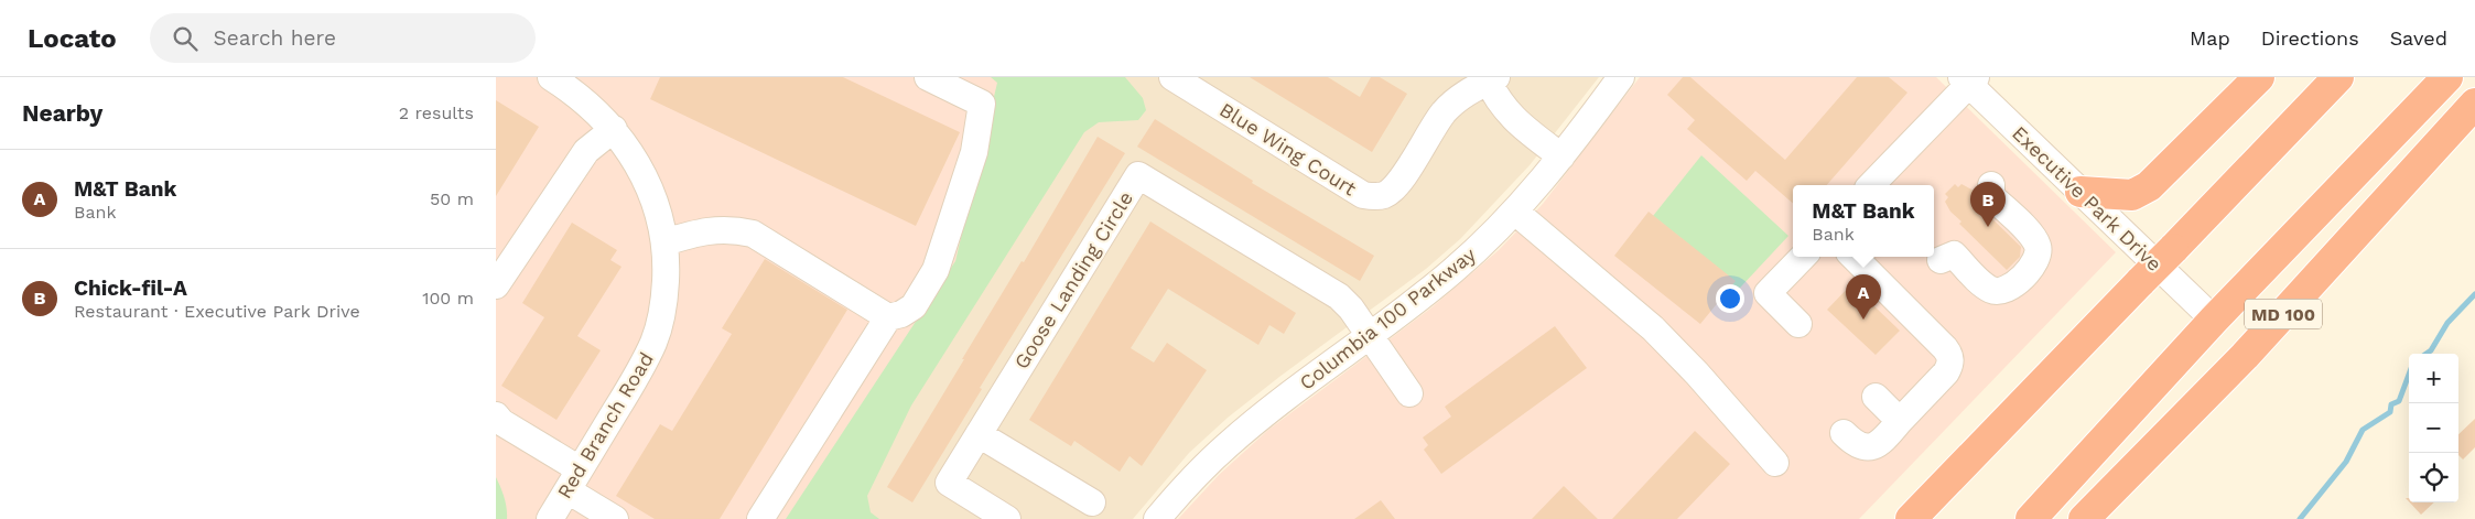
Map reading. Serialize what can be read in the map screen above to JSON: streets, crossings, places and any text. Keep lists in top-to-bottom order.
{
  "streets": {
    "highway": ["MD 100"],
    "street": [
      "Blue Wing Court",
      "Executive Park Drive",
      "Goose Landing Circle",
      "Columbia 100 Parkway",
      "Red Branch Road"
    ]
  },
  "crossings": [
    ["Blue Wing Court", "Columbia 100 Parkway"],
    ["Goose Landing Circle", "Columbia 100 Parkway"]
  ],
  "page": {
    "header": "Locato",
    "search": "Search here",
    "nav": ["Map", "Directions", "Saved"],
    "heading": ["Nearby", "2 results"],
    "list": [
      {
        "mark": "A",
        "name": "M&T Bank",
        "note": "Bank",
        "value": "50 m"
      },
      {
        "mark": "B",
        "name": "Chick-fil-A",
        "note": "Restaurant · Executive Park Drive",
        "value": "100 m"
      }
    ],
    "pins": ["B", "A"],
    "popup": ["M&T Bank", "Bank"],
    "map_buttons": ["+", "−"]
  }
}
